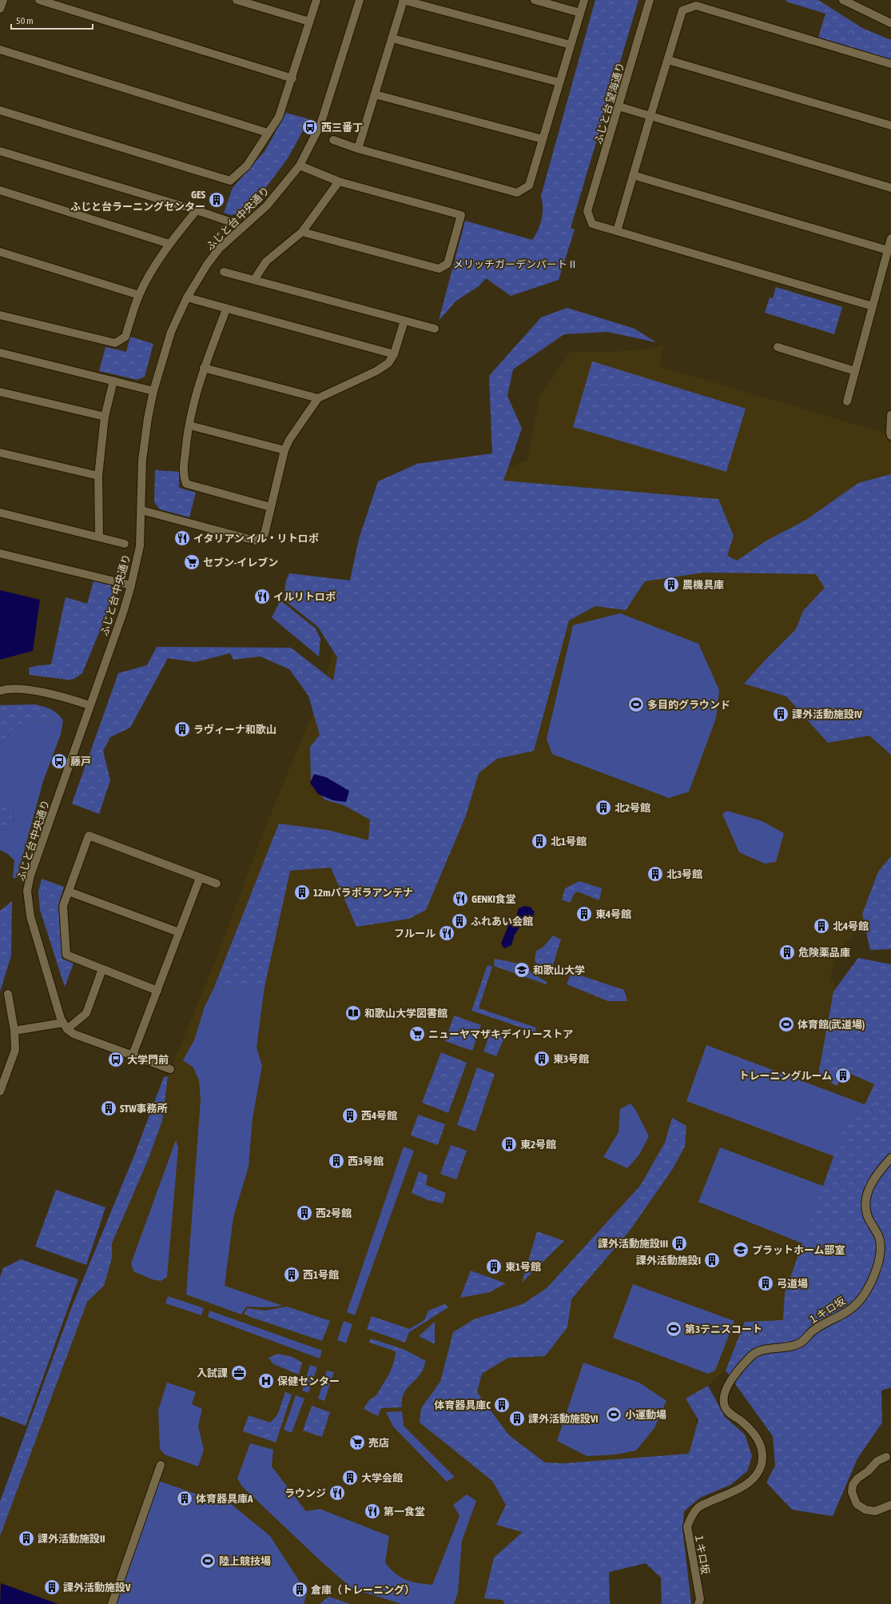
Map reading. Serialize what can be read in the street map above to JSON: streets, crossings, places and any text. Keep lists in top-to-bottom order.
{
  "streets": {
    "street": ["ふじと台 望海通り", "ふじと台 中央通り", "１キロ坂"]
  },
  "parks": ["メリッチガーデンパートⅡ"],
  "places": {
    "bus stop": ["西三番丁", "藤戸", "大学門前"],
    "building": [
      "GES ふじと台ラーニングセンター",
      "農機具庫",
      "課外活動施設IV",
      "ラヴィーナ和歌山",
      "北2号館",
      "北1号館",
      "北3号館",
      "12mパラボラアンテナ",
      "東4号館",
      "ふれあい会館",
      "北4号館",
      "危険薬品庫",
      "東3号館",
      "トレーニングルーム",
      "STW事務所",
      "西4号館",
      "東2号館",
      "西3号館",
      "西2号館",
      "課外活動施設III",
      "課外活動施設I",
      "東1号館",
      "西1号館",
      "弓道場",
      "体育器具庫C",
      "課外活動施設VI",
      "大学会館",
      "体育器具庫A",
      "課外活動施設II",
      "課外活動施設V",
      "倉庫（トレーニング）"
    ],
    "restaurant": [
      "イタリアン イル・リトロボ",
      "イルリトロボ",
      "GENKI食堂",
      "フルール",
      "ラウンジ",
      "第一食堂"
    ],
    "supermarket": ["セブン-イレブン", "ニューヤマザキデイリーストア", "売店"],
    "sports": [
      "多目的グラウンド",
      "体育館(武道場)",
      "第3テニスコート",
      "小運動場",
      "陸上競技場"
    ],
    "school or university": ["和歌山大学", "プラットホーム部室"],
    "library": ["和歌山大学図書館"],
    "office": ["入試課"],
    "hospital": ["保健センター"]
  },
  "scale_bar": "50 m"
}
